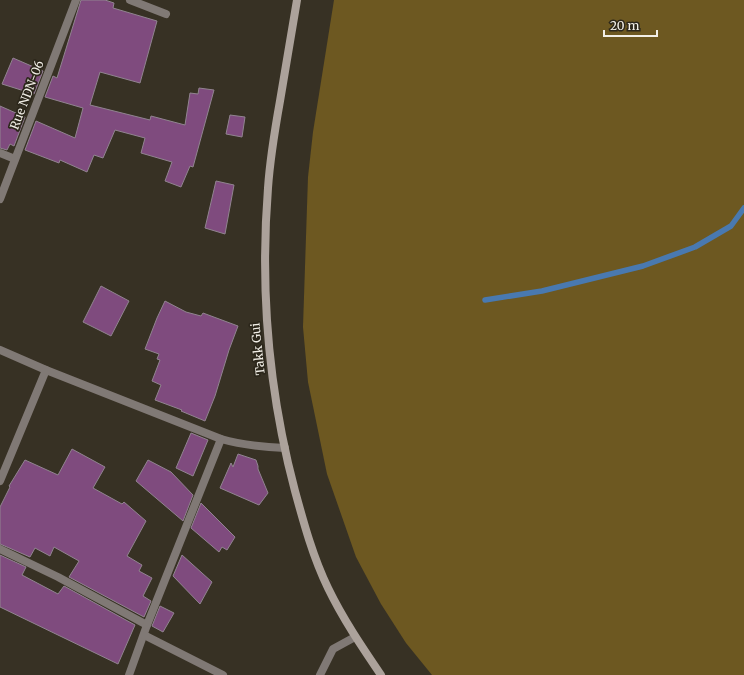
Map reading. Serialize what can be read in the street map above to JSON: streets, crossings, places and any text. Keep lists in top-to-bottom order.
{
  "streets": {
    "street": ["Rue NDN-06", "Takk Gui"]
  },
  "scale_bar": "20 m"
}
